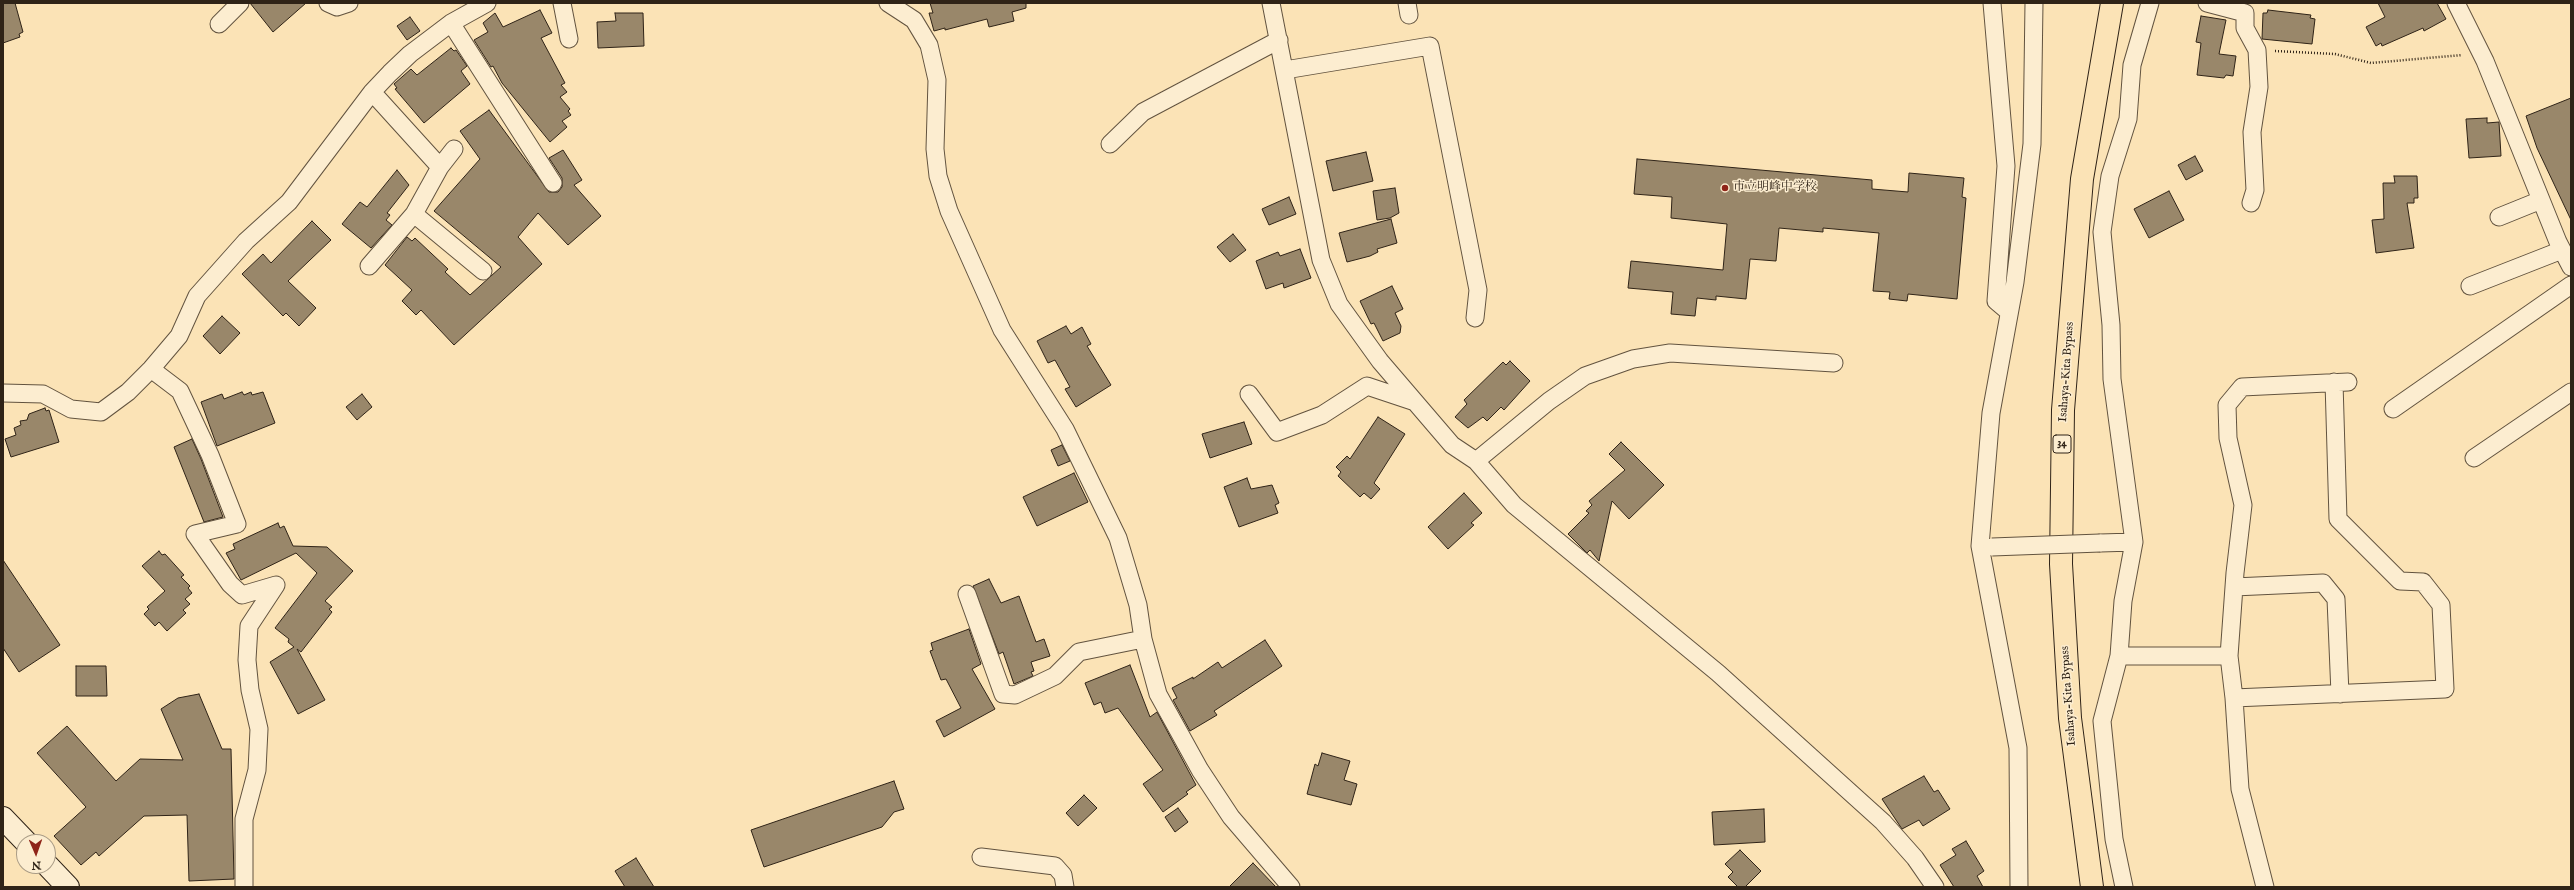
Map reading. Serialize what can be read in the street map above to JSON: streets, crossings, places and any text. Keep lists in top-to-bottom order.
{
  "streets": {
    "highway": ["Isahaya-Kita Bypass", "34"]
  },
  "places": ["市立明峰中学校"],
  "north": "bottom"
}
